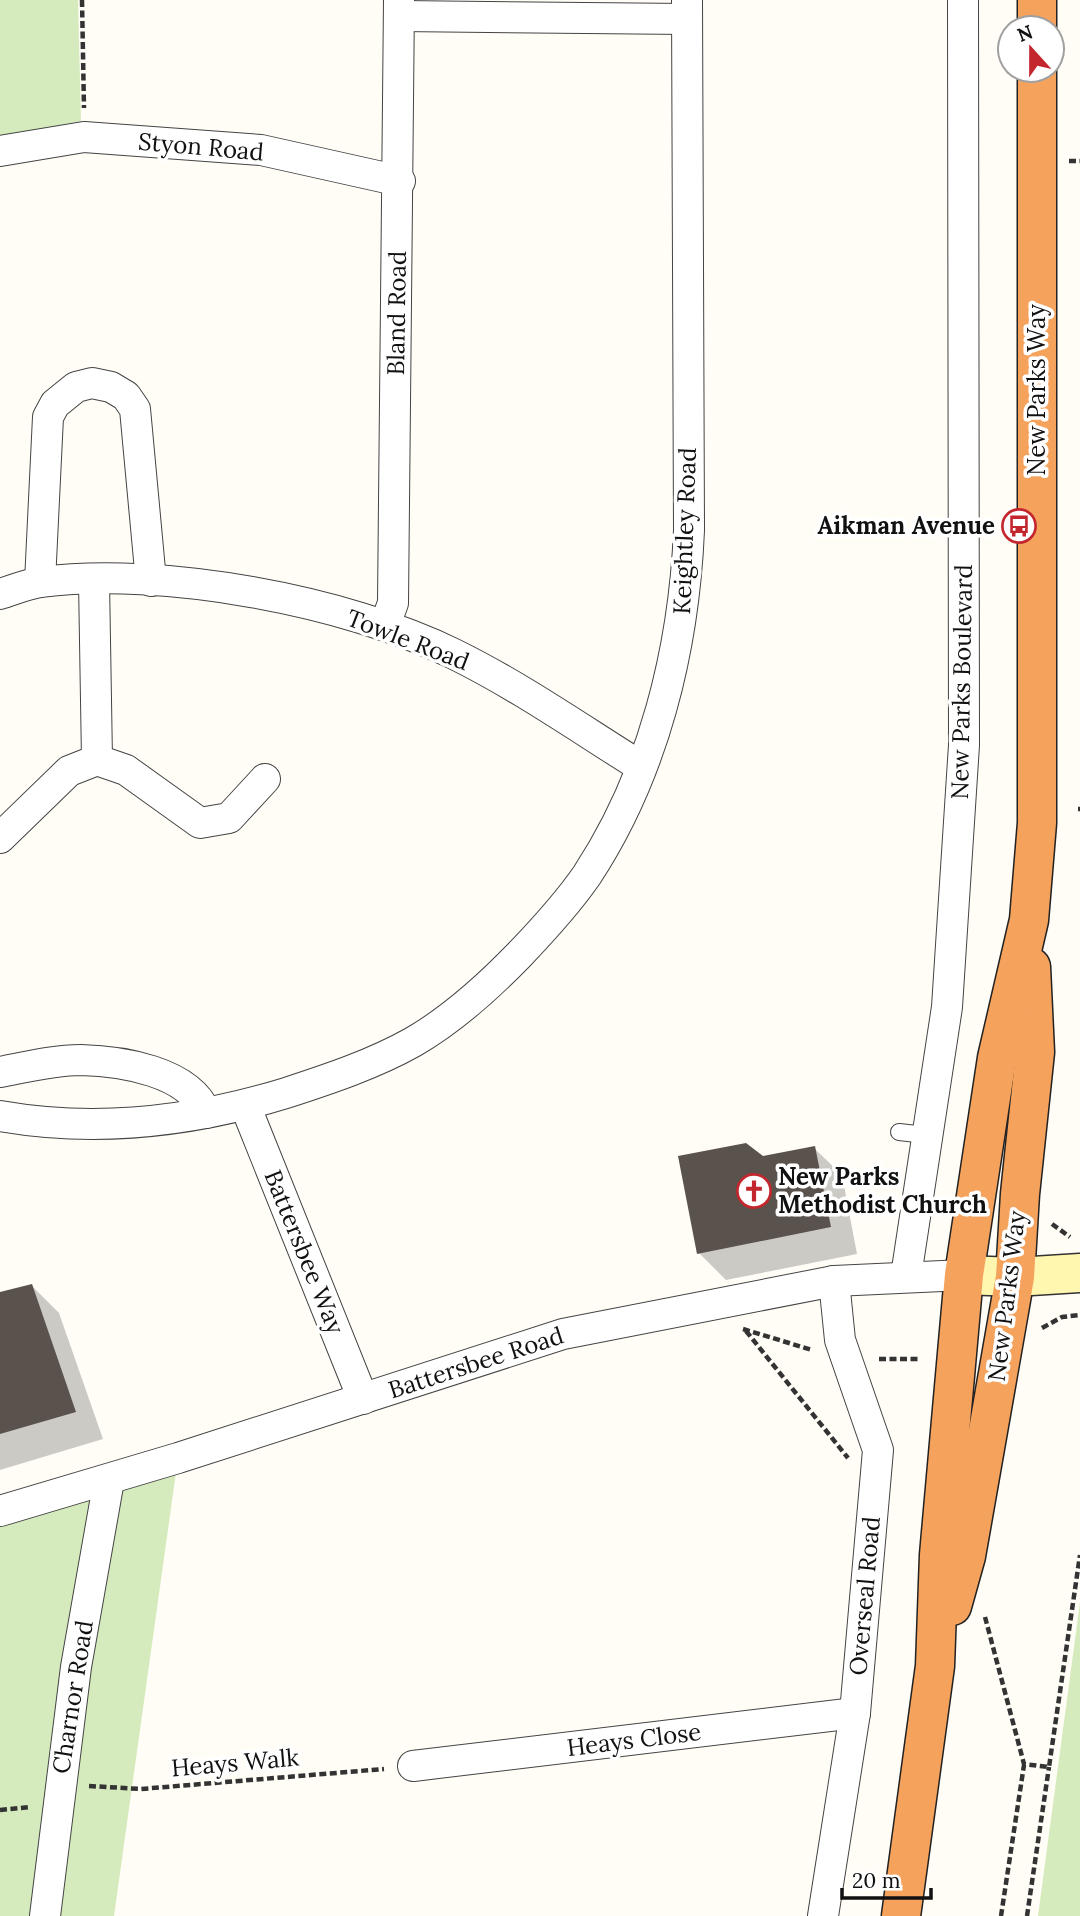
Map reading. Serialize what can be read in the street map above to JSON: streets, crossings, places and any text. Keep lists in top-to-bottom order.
{
  "streets": {
    "highway": ["New Parks Way"],
    "street": [
      "Styon Road",
      "Bland Road",
      "Keightley Road",
      "Towle Road",
      "New Parks Boulevard",
      "Battersbee Way",
      "Battersbee Road",
      "Overseal Road",
      "Charnor Road",
      "Heays Close"
    ],
    "path": ["Heays Walk"]
  },
  "crossings": [
    ["Styon Road", "Bland Road"],
    ["Bland Road", "Towle Road"],
    ["New Parks Way", "Battersbee Road"],
    ["Keightley Road", "Towle Road"],
    ["Keightley Road", "Battersbee Way"],
    ["New Parks Boulevard", "Battersbee Road"],
    ["Battersbee Way", "Battersbee Road"],
    ["Battersbee Road", "Overseal Road"],
    ["Battersbee Road", "Charnor Road"],
    ["Overseal Road", "Heays Close"],
    ["Charnor Road", "Heays Walk"],
    ["Heays Close", "Heays Walk"]
  ],
  "places": {
    "bus stop": ["Aikman Avenue"],
    "church": ["New Parks Methodist Church"]
  },
  "scale_bar": "20 m",
  "north": "top"
}
